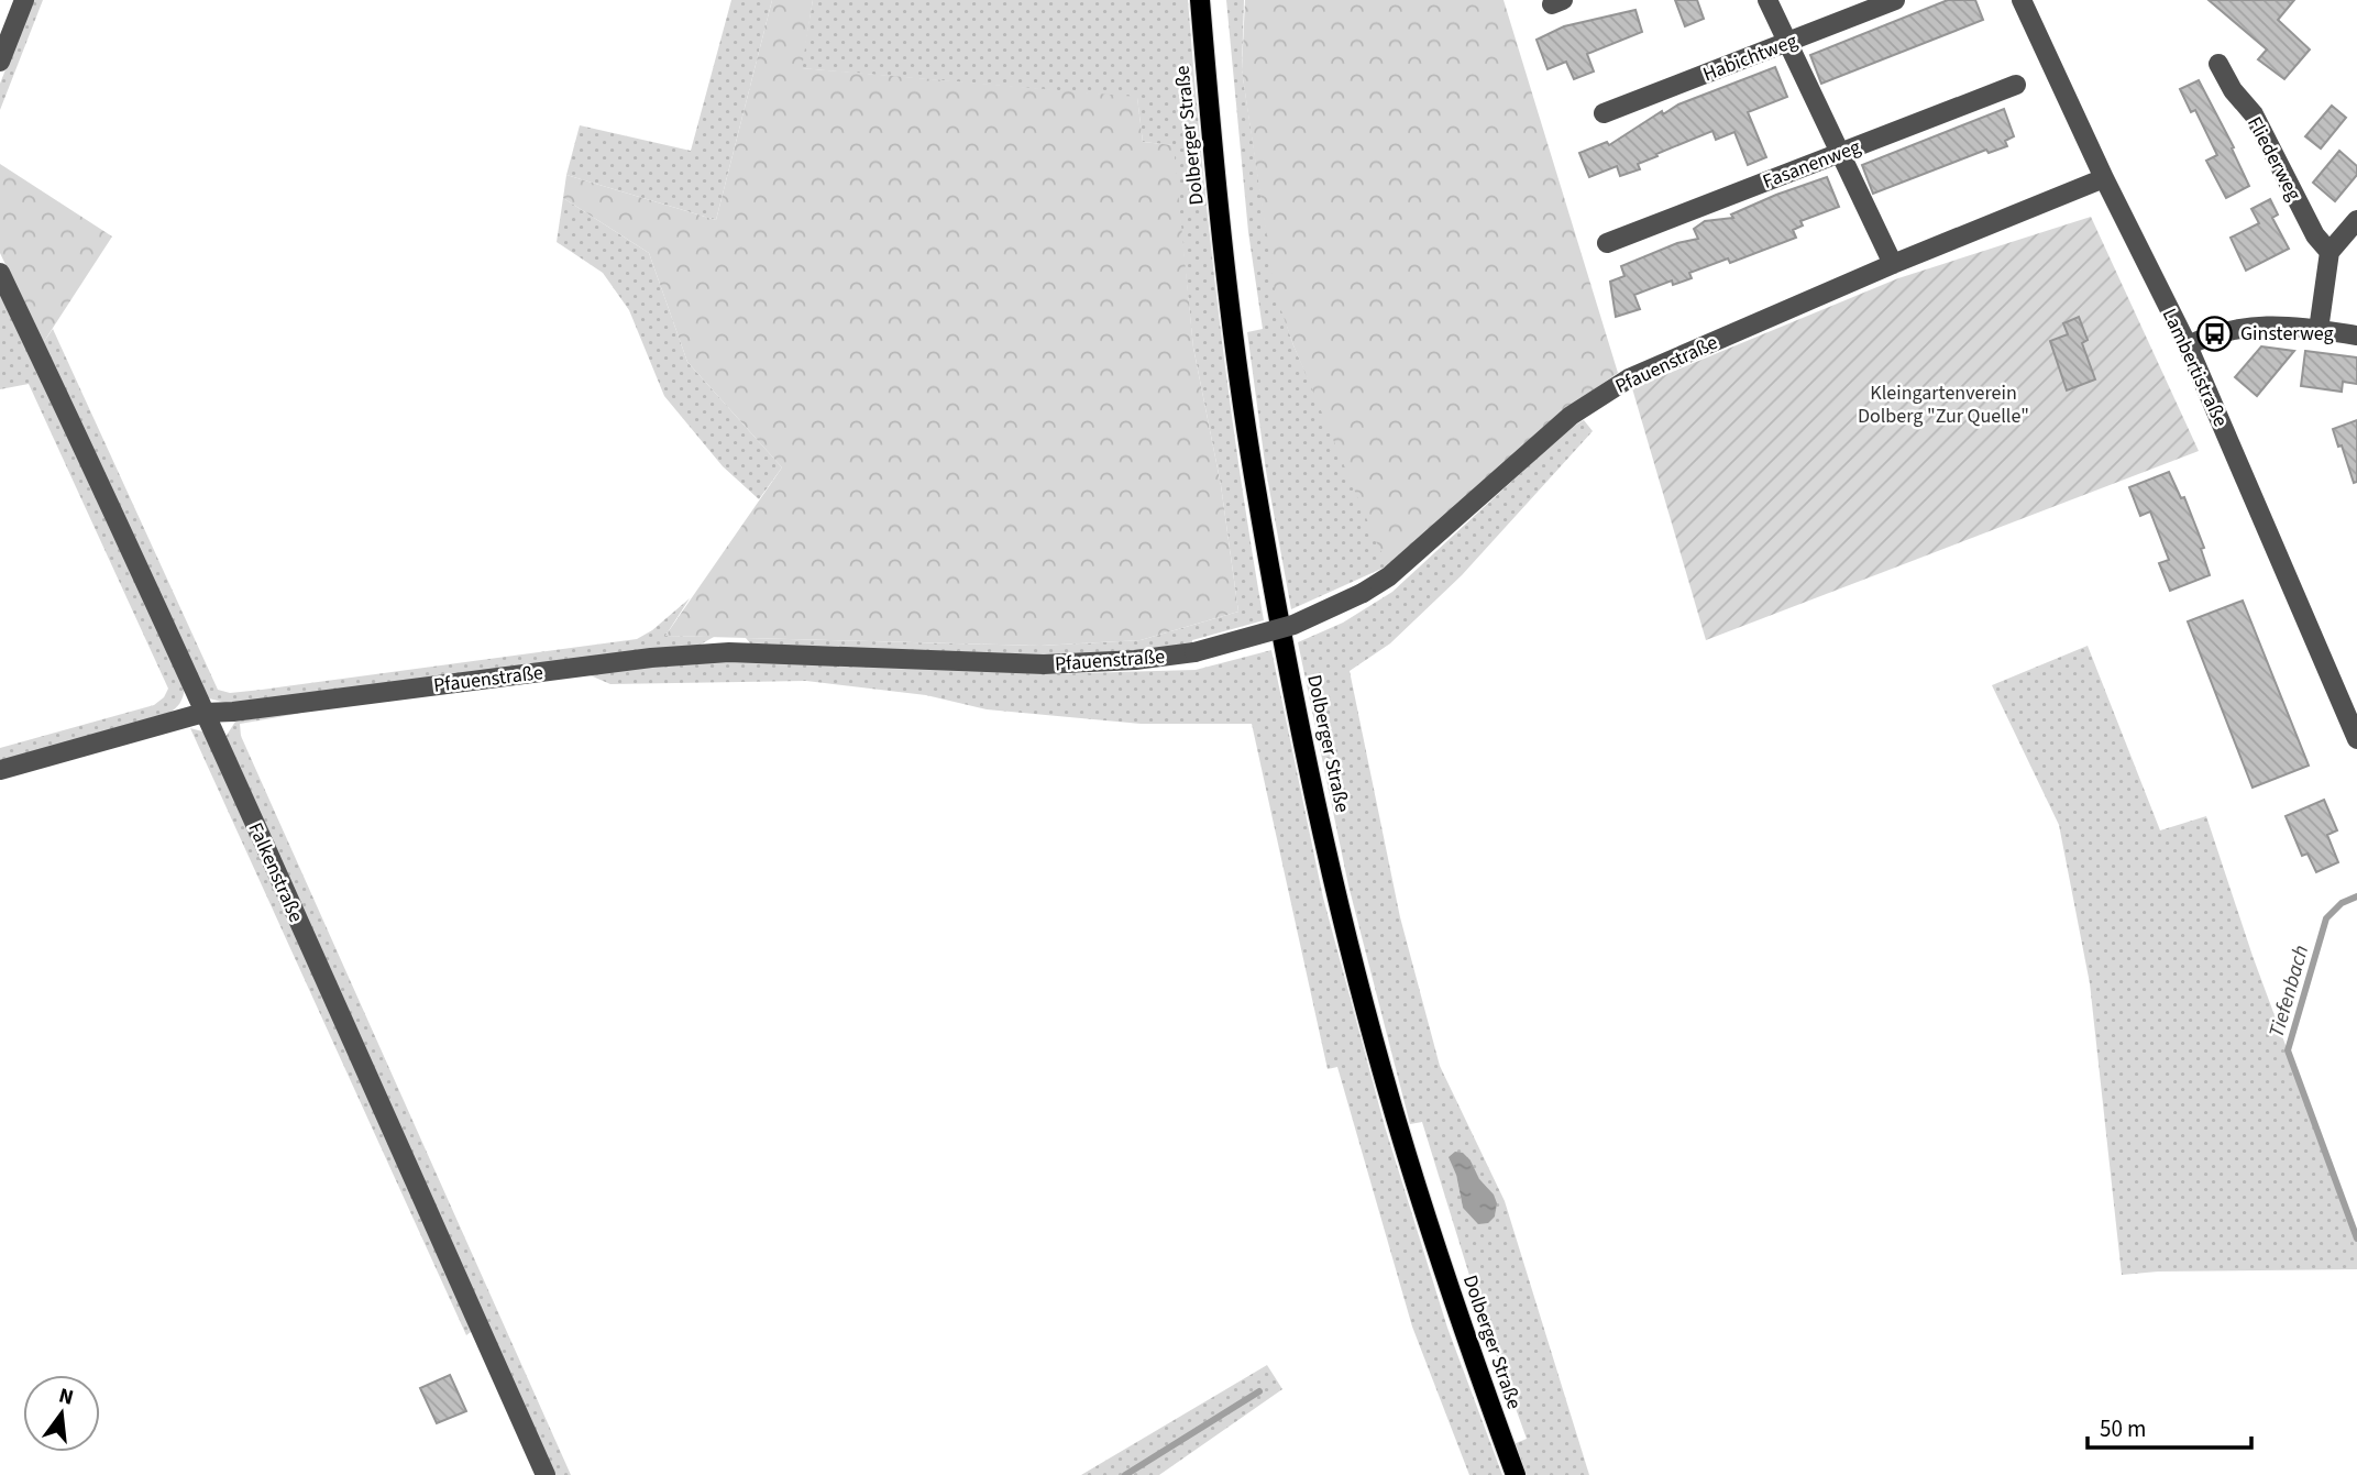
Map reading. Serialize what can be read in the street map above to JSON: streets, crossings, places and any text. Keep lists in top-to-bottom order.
{
  "streets": {
    "main road": ["Dolberger Straße"],
    "street": [
      "Habichtweg",
      "Fliederweg",
      "Fasanenweg",
      "Pfauenstraße",
      "Lambertistraße",
      "Falkenstraße"
    ]
  },
  "crossings": [
    ["Pfauenstraße", "Lambertistraße"],
    ["Pfauenstraße", "Falkenstraße"]
  ],
  "water": ["Tiefenbach"],
  "parks": ["Kleingartenverein Dolberg \"Zur Quelle\""],
  "places": {
    "bus stop": ["Ginsterweg"]
  },
  "scale_bar": "50 m",
  "north": "top"
}
